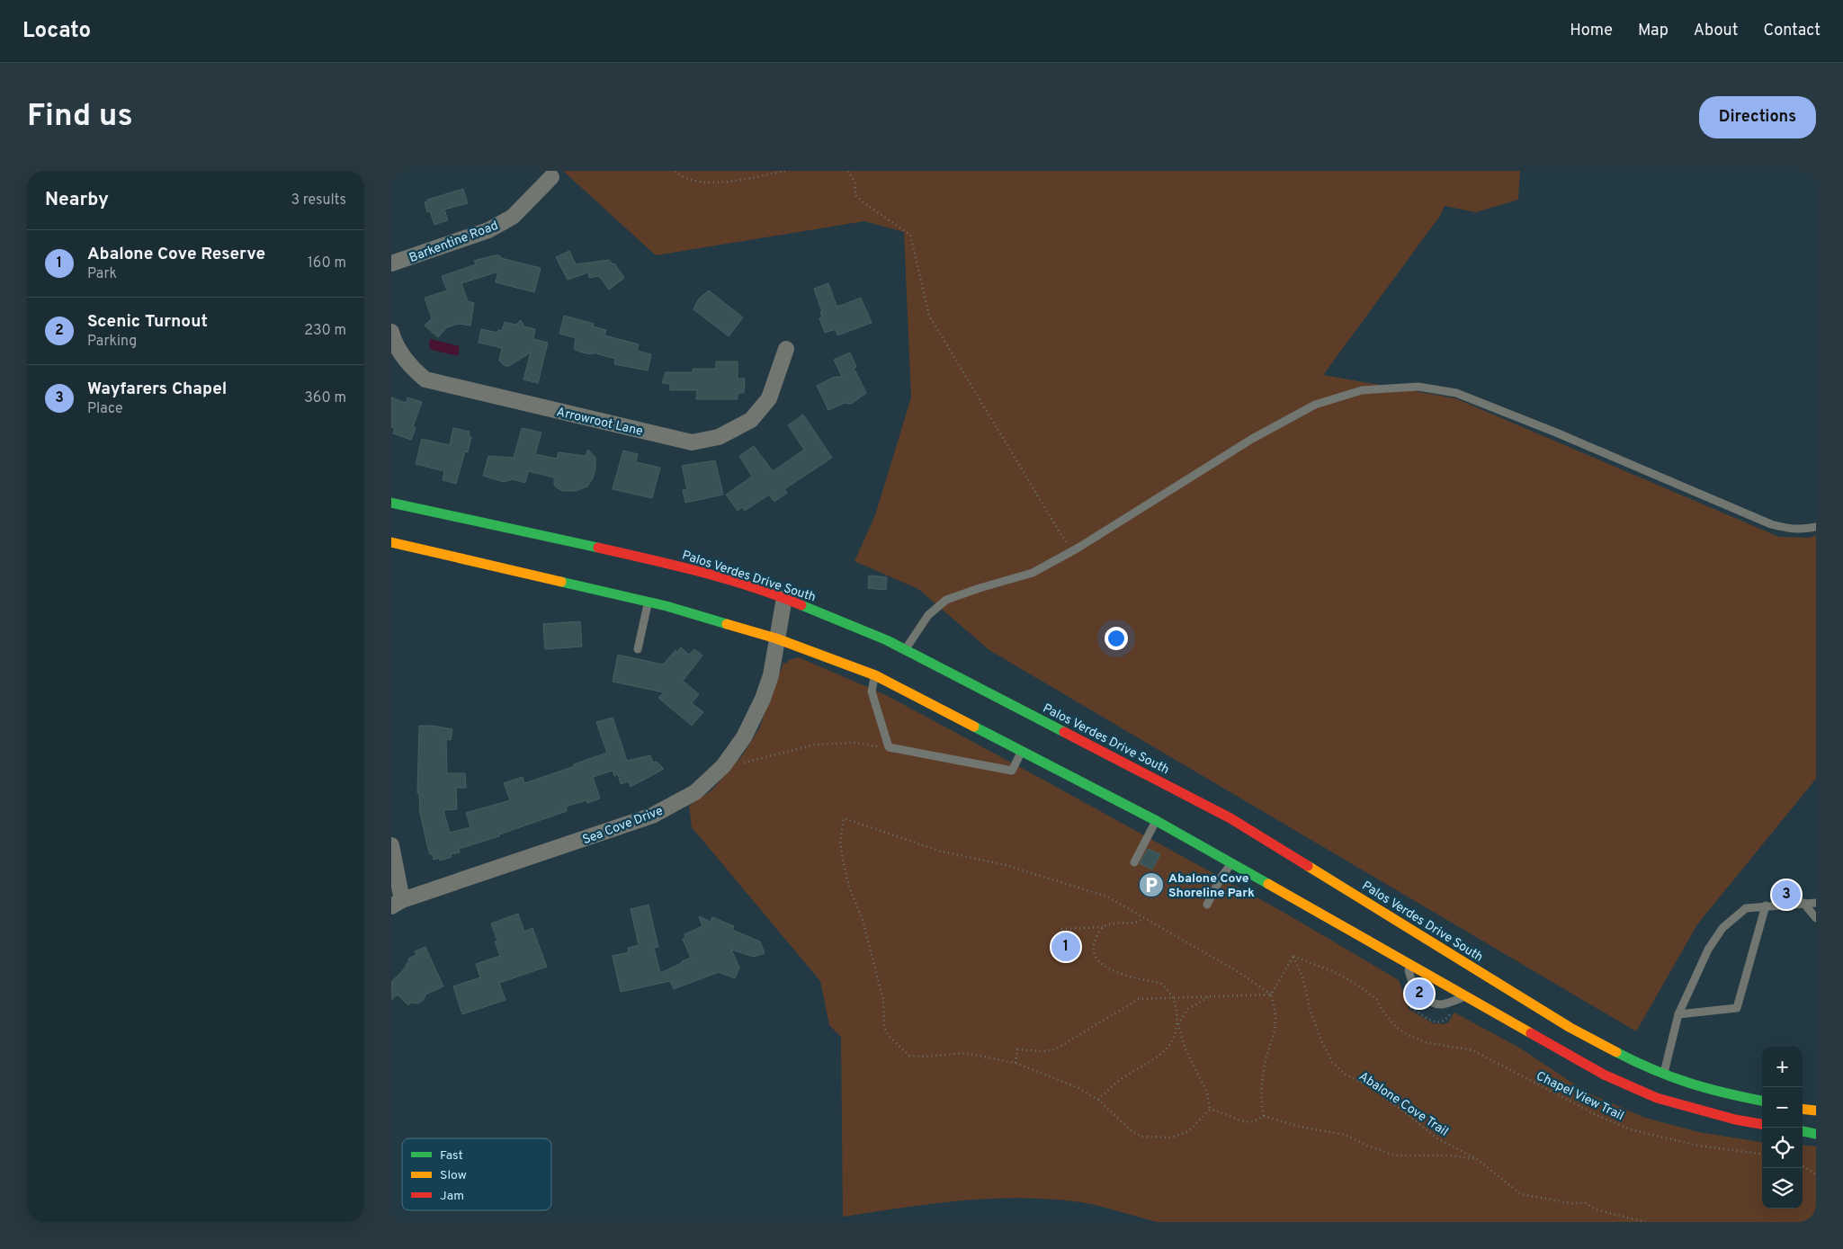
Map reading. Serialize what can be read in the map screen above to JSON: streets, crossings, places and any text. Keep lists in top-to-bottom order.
{
  "streets": {
    "main road": ["Palos Verdes Drive South"],
    "street": ["Barkentine Road", "Arrowroot Lane", "Sea Cove Drive"],
    "path": ["Chapel View Trail", "Abalone Cove Trail"]
  },
  "crossings": [
    ["Palos Verdes Drive South", "Sea Cove Drive"],
    ["Chapel View Trail", "Abalone Cove Trail"]
  ],
  "places": {
    "parking": ["Abalone Cove Shoreline Park"]
  },
  "legend": ["Fast", "Slow", "Jam"],
  "page": {
    "header": "Locato",
    "nav": [
      "Home",
      "Map",
      "About",
      "Contact"
    ],
    "buttons": "Directions",
    "title": "Find us",
    "heading": ["Nearby", "3 results"],
    "list": [
      {
        "mark": "1",
        "name": "Abalone Cove Reserve",
        "note": "Park",
        "value": "160 m"
      },
      {
        "mark": "2",
        "name": "Scenic Turnout",
        "note": "Parking",
        "value": "230 m"
      },
      {
        "mark": "3",
        "name": "Wayfarers Chapel",
        "note": "Place",
        "value": "360 m"
      }
    ],
    "pins": ["3", "1", "2"],
    "map_buttons": ["+", "−"]
  }
}
